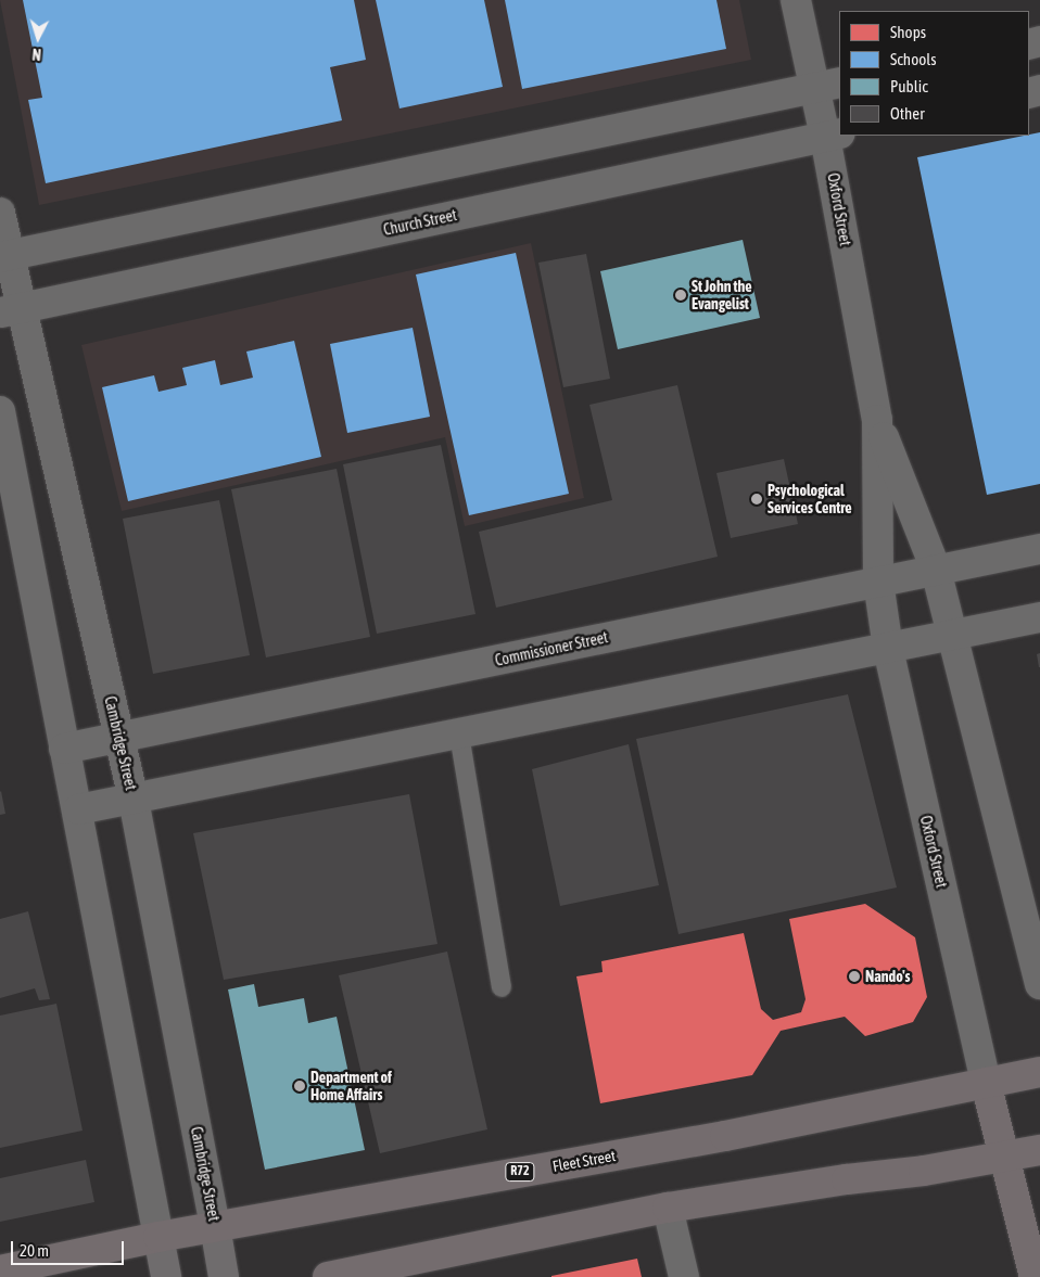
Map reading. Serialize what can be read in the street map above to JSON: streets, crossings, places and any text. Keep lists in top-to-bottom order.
{
  "streets": {
    "main road": ["Oxford Street", "Fleet Street", "R72"],
    "street": ["Church Street", "Commissioner Street", "Cambridge Street"]
  },
  "crossings": [
    ["Oxford Street", "Church Street"],
    ["Oxford Street", "Commissioner Street"],
    ["Oxford Street", "Fleet Street"],
    ["Church Street", "Cambridge Street"],
    ["Commissioner Street", "Cambridge Street"],
    ["Cambridge Street", "Fleet Street"]
  ],
  "places": [
    "St John the Evangelist",
    "Psychological Services Centre",
    "Nando's",
    "Department of Home Affairs"
  ],
  "legend": [
    "Shops",
    "Schools",
    "Public",
    "Other"
  ],
  "scale_bar": "20 m",
  "north": "bottom"
}
